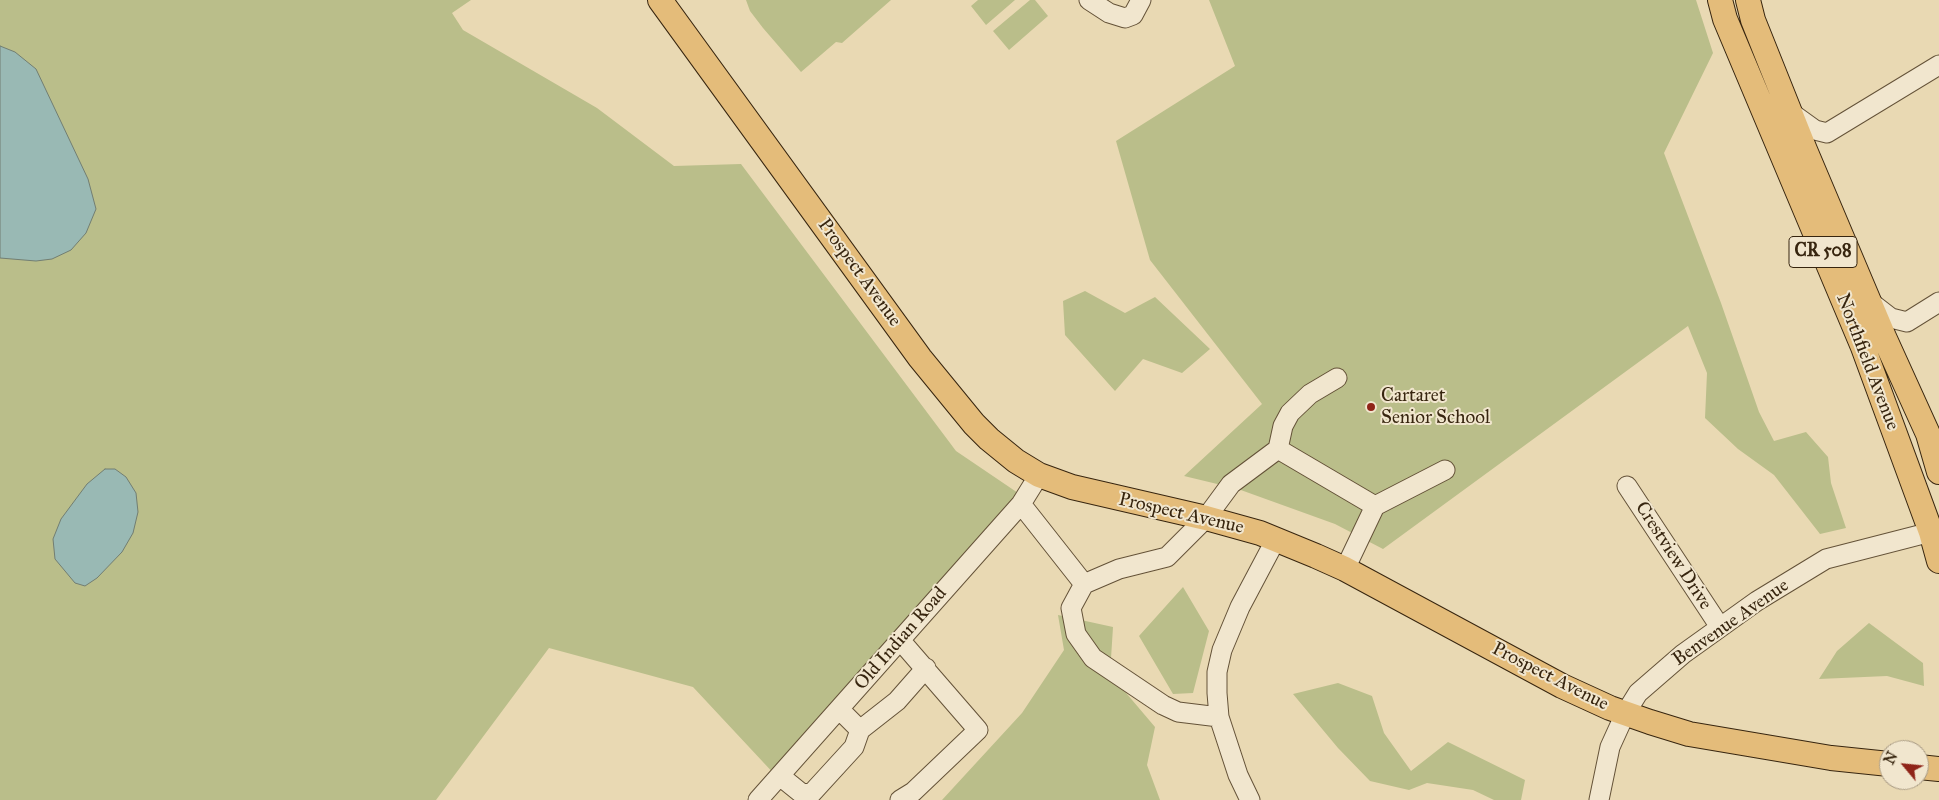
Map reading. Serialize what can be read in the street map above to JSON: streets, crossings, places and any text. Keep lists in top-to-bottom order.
{
  "streets": {
    "main road": ["CR 508", "Prospect Avenue", "Northfield Avenue"],
    "street": ["Crestview Drive", "Benvenue Avenue", "Old Indian Road"]
  },
  "crossings": [
    ["Prospect Avenue", "Benvenue Avenue"],
    ["Prospect Avenue", "Old Indian Road"],
    ["Northfield Avenue", "Benvenue Avenue"],
    ["Crestview Drive", "Benvenue Avenue"]
  ],
  "places": ["Cartaret Senior School"],
  "north": "top left"
}
